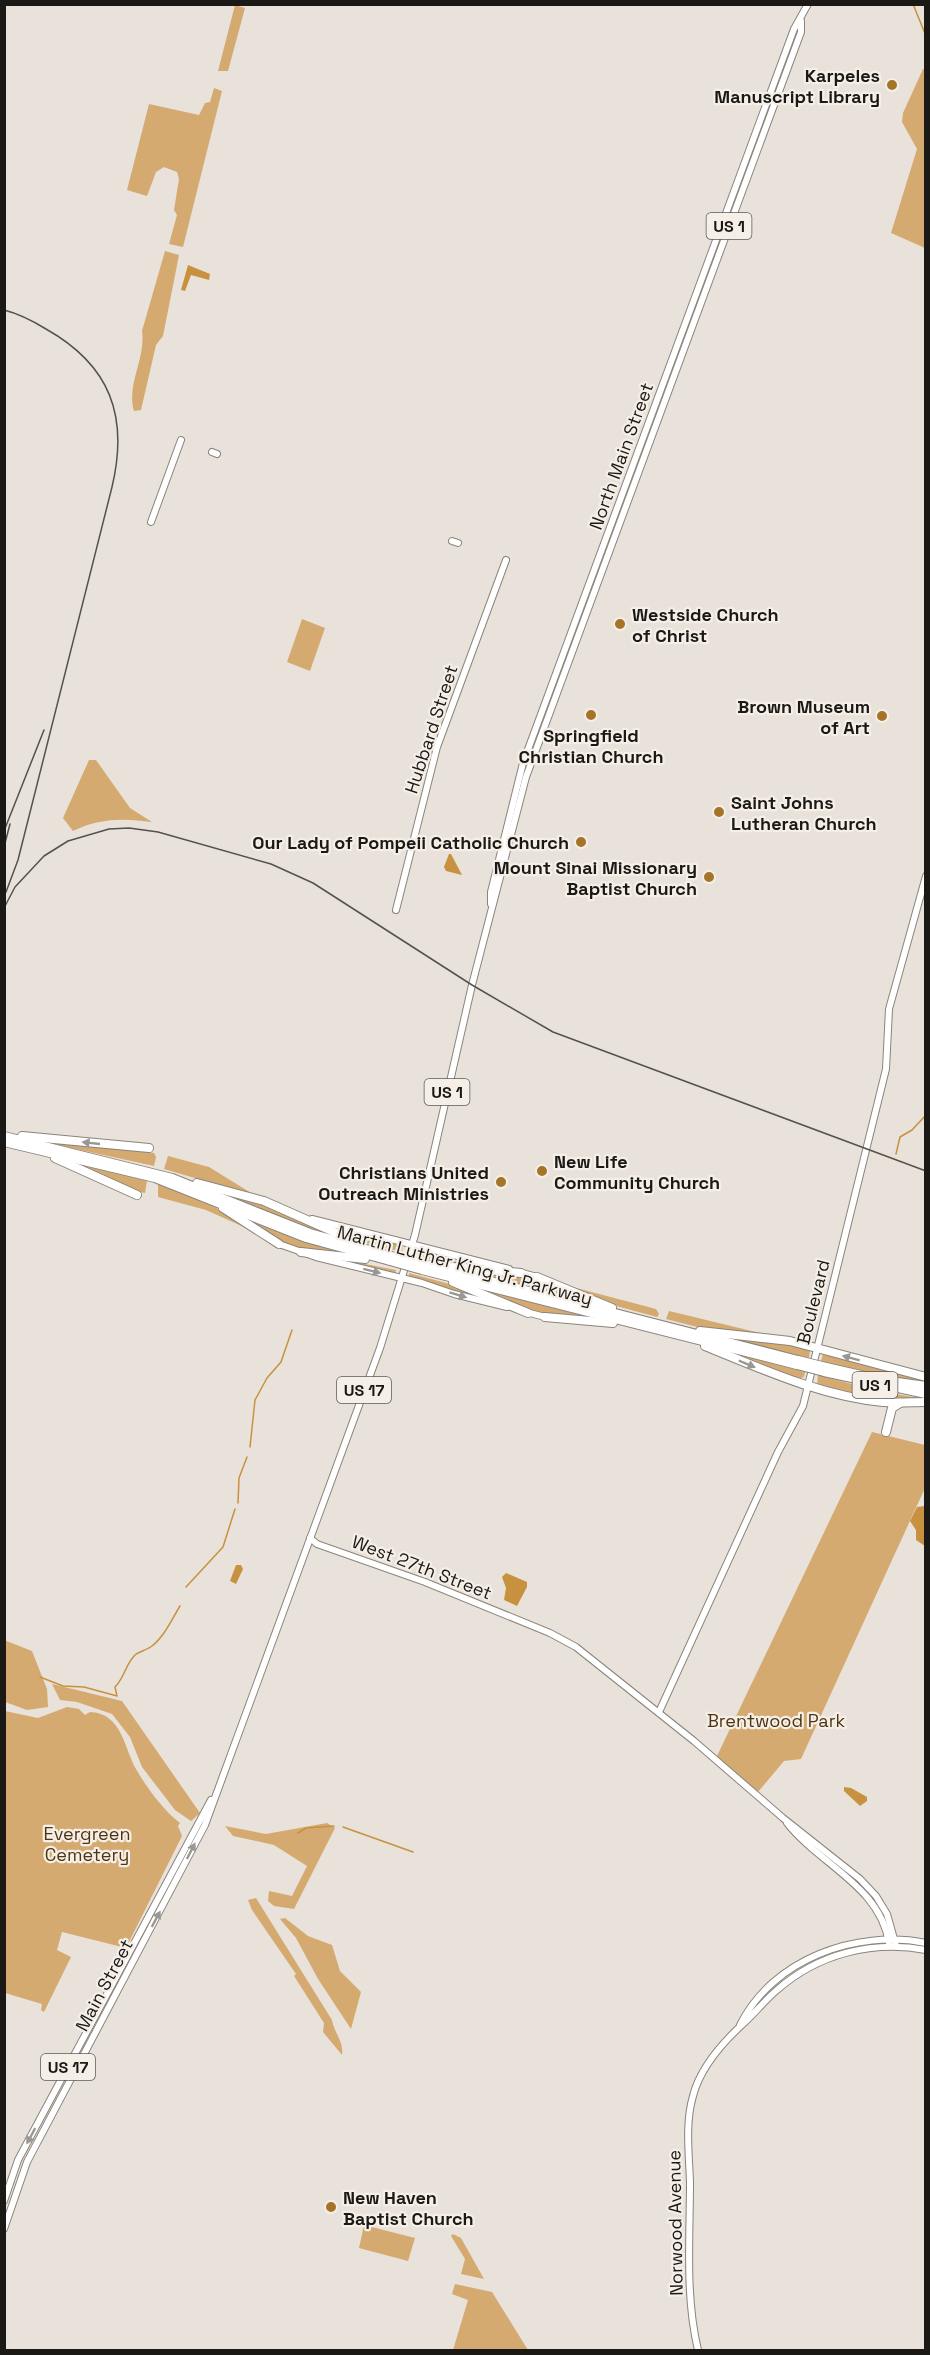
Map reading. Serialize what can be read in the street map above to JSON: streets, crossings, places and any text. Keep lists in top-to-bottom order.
{
  "streets": {
    "highway": ["US 1", "Martin Luther King Jr. Parkway"],
    "main road": [
      "North Main Street",
      "Hubbard Street",
      "Boulevard",
      "US 17",
      "West 27th Street",
      "Main Street",
      "Norwood Avenue"
    ]
  },
  "crossings": [
    ["US 1", "North Main Street"],
    ["US 1", "Martin Luther King Jr. Parkway"],
    ["North Main Street", "West 27th Street"],
    ["North Main Street", "Main Street"],
    ["Boulevard", "West 27th Street"],
    ["West 27th Street", "Main Street"]
  ],
  "parks": ["Brentwood Park", "Evergreen Cemetery"],
  "places": [
    "Karpeles Manuscript Library",
    "Westside Church of Christ",
    "Springfield Christian Church",
    "Brown Museum of Art",
    "Saint Johns Lutheran Church",
    "Our Lady of Pompeii Catholic Church",
    "Mount Sinai Missionary Baptist Church",
    "New Life Community Church",
    "Christians United Outreach Ministries",
    "New Haven Baptist Church"
  ]
}
